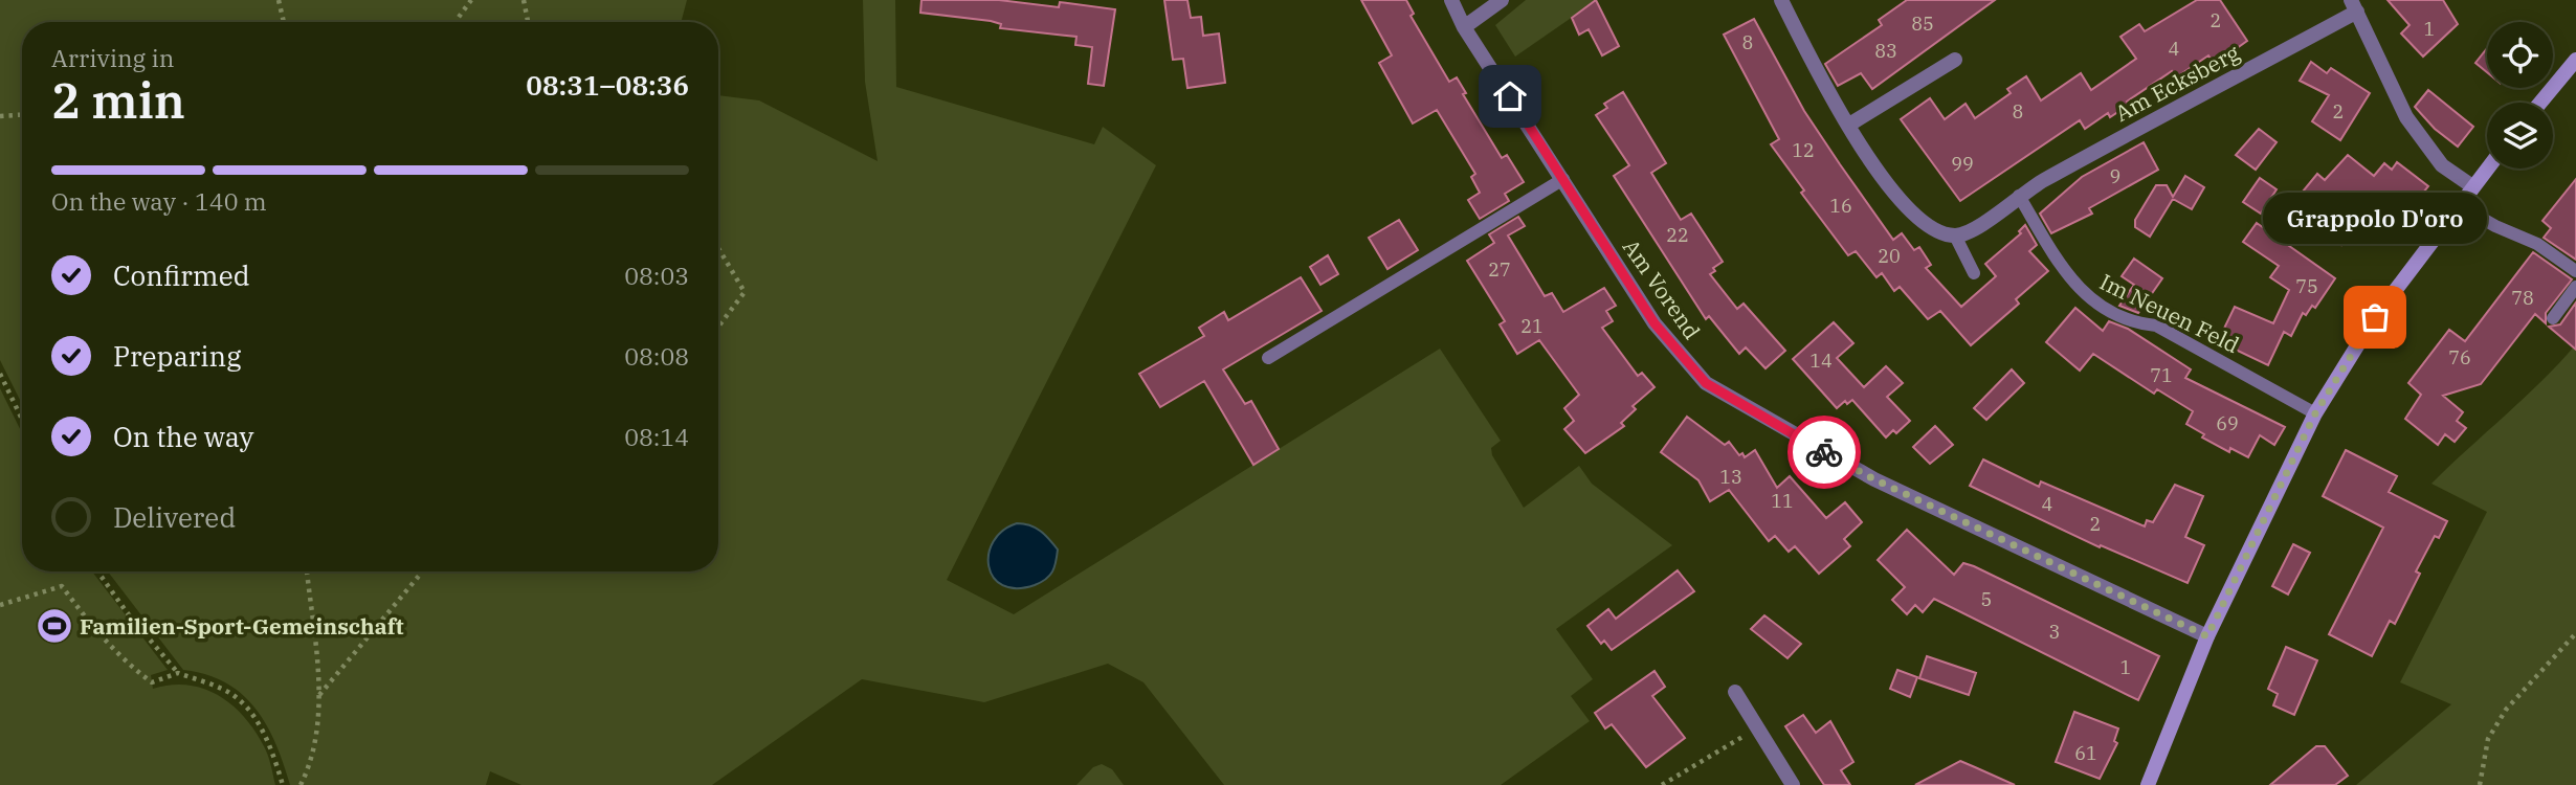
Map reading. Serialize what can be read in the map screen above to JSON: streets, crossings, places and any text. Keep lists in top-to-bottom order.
{
  "streets": {
    "street": ["Am Ecksberg", "Am Vorend"],
    "lane": ["Im Neuen Feld"]
  },
  "crossings": [
    ["Am Ecksberg", "Im Neuen Feld"]
  ],
  "places": {
    "other": ["Grappolo D'oro"],
    "sports": ["Familien-Sport-Gemeinschaft"]
  },
  "house_numbers": [
    "2",
    "85",
    "1",
    "8",
    "4",
    "83",
    "8",
    "2",
    "12",
    "99",
    "9",
    "16",
    "22",
    "20",
    "27",
    "75",
    "78",
    "21",
    "76",
    "14",
    "71",
    "69",
    "13",
    "11",
    "4",
    "2",
    "5",
    "3",
    "1",
    "61"
  ],
  "page": {
    "heading": ["2 min", "Arriving in", "08:31–08:36"],
    "bar": "On the way · 140 m",
    "bubble": "Grappolo D'oro",
    "list": [
      ["Confirmed", "08:03"],
      ["Preparing", "08:08"],
      ["On the way", "08:14"],
      "Delivered"
    ]
  }
}
